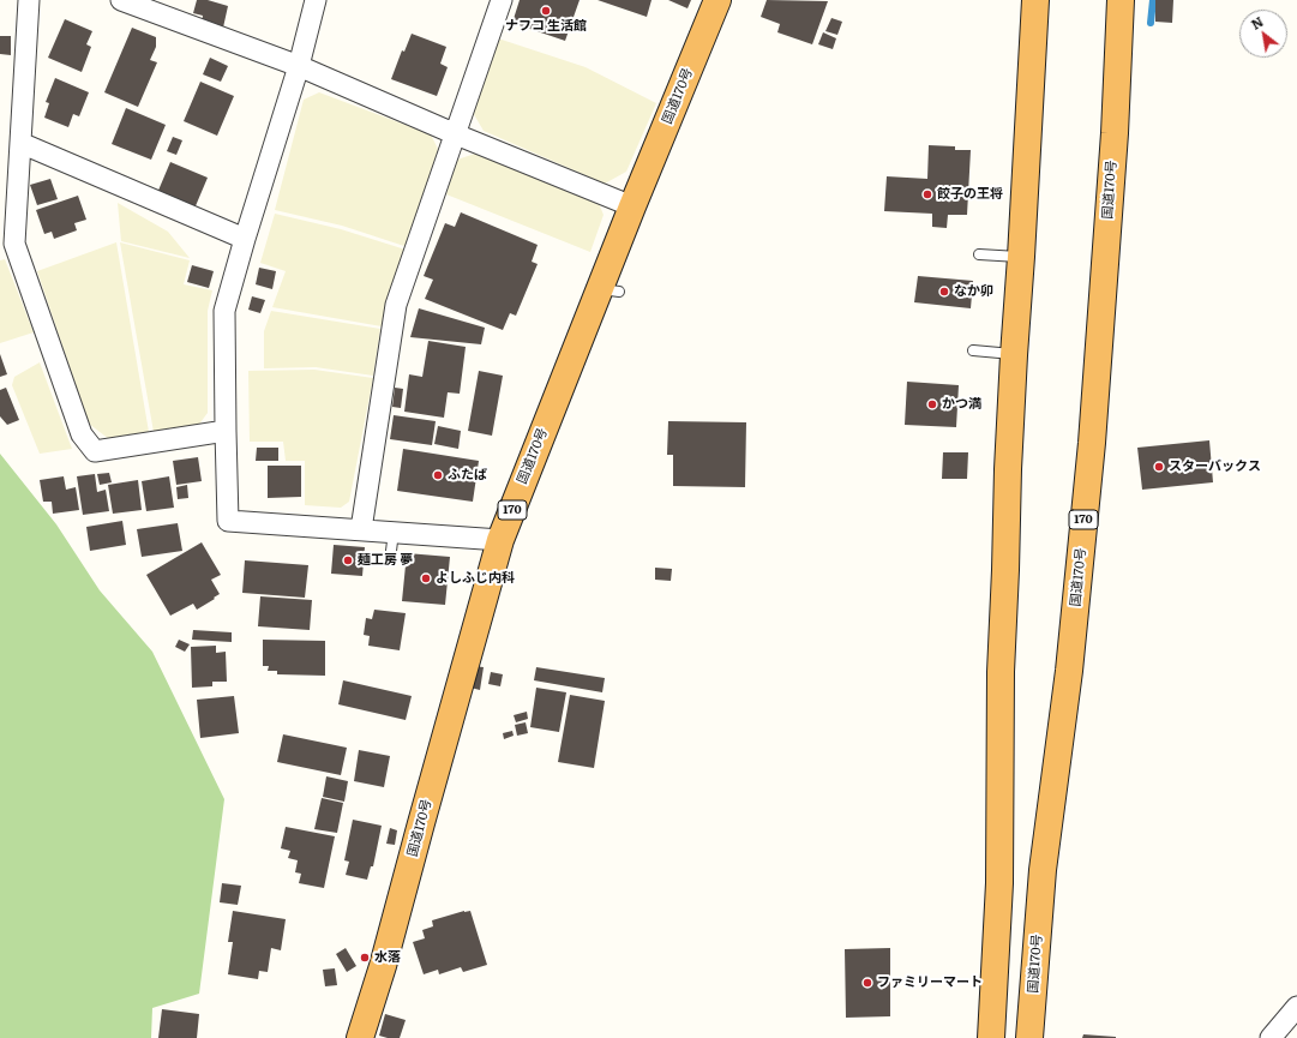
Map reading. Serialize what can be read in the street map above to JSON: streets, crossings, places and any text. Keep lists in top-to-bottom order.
{
  "streets": {
    "highway": ["国道170号", "170"]
  },
  "places": [
    "ナフコ 生活館",
    "餃子の王将",
    "なか卯",
    "かつ満",
    "スターバックス",
    "ふたば",
    "麺工房 夢",
    "よしふじ内科",
    "水落",
    "ファミリーマート"
  ],
  "north": "top left"
}
